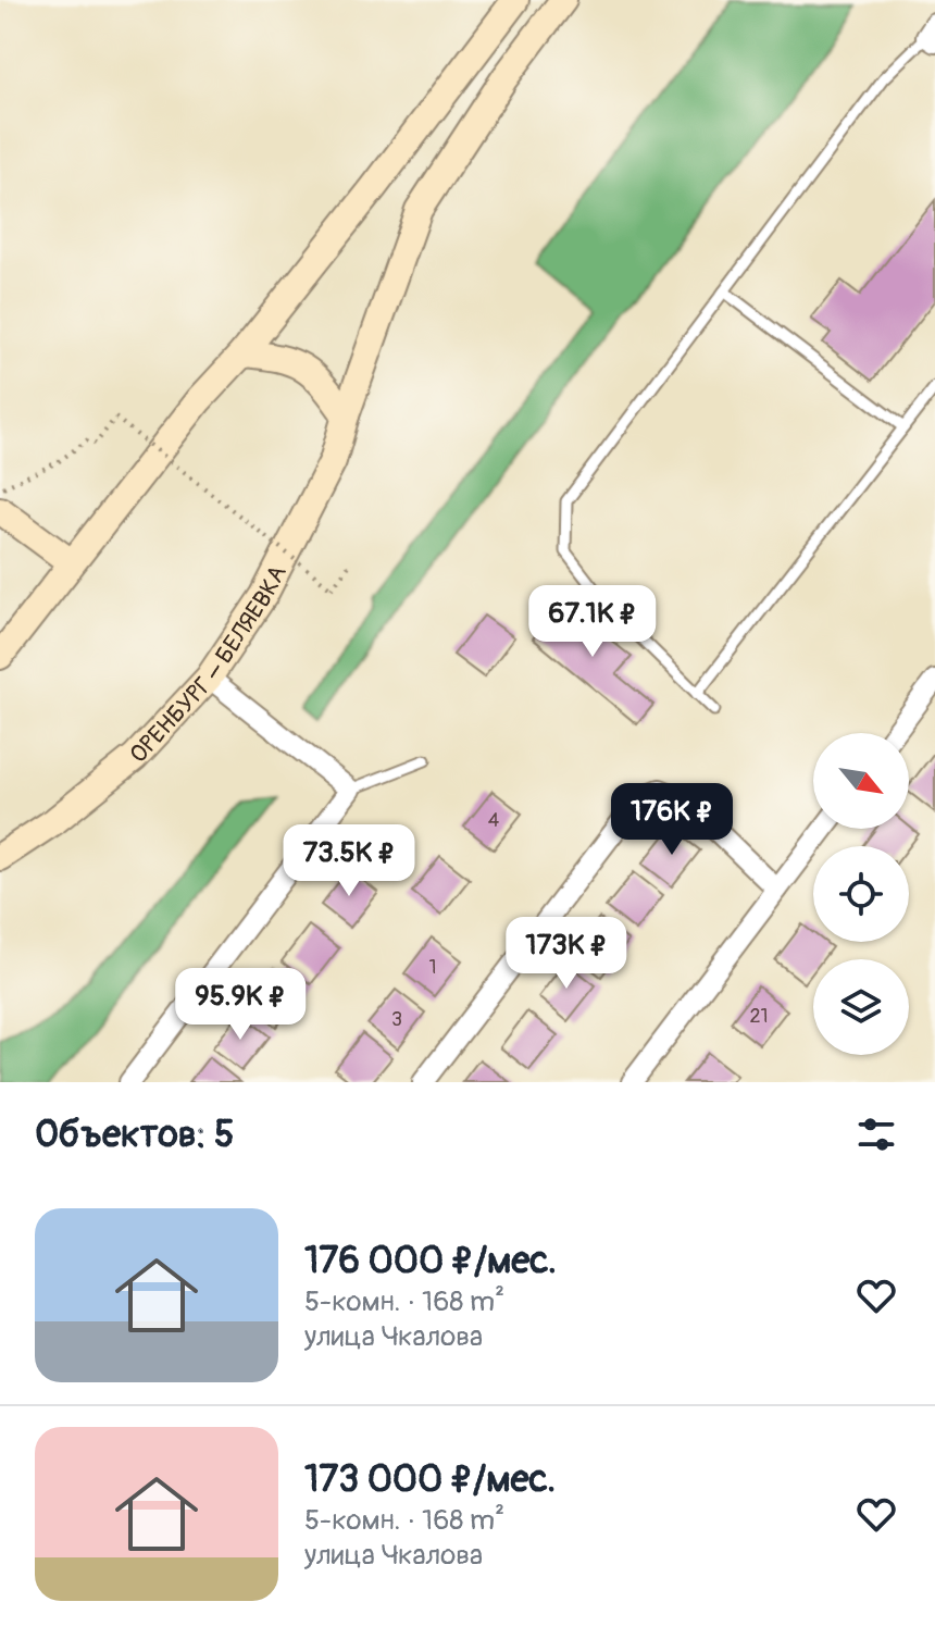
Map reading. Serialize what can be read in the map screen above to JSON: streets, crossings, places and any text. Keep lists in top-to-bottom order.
{
  "streets": {
    "main road": ["ОРЕНБУРГ – БЕЛЯЕВКА"]
  },
  "house_numbers": [
    "4",
    "1",
    "21",
    "3"
  ],
  "north": "bottom right",
  "page": {
    "price": [
      "67.1K ₽",
      "176K ₽",
      "73.5K ₽",
      "173K ₽",
      "95.9K ₽"
    ],
    "heading": "Объектов: 5",
    "list": [
      {
        "name": "176 000 ₽/мес.",
        "note": "5-комн. · 168 m² · улица Чкалова"
      },
      {
        "name": "173 000 ₽/мес.",
        "note": "5-комн. · 168 m² · улица Чкалова"
      }
    ]
  }
}
